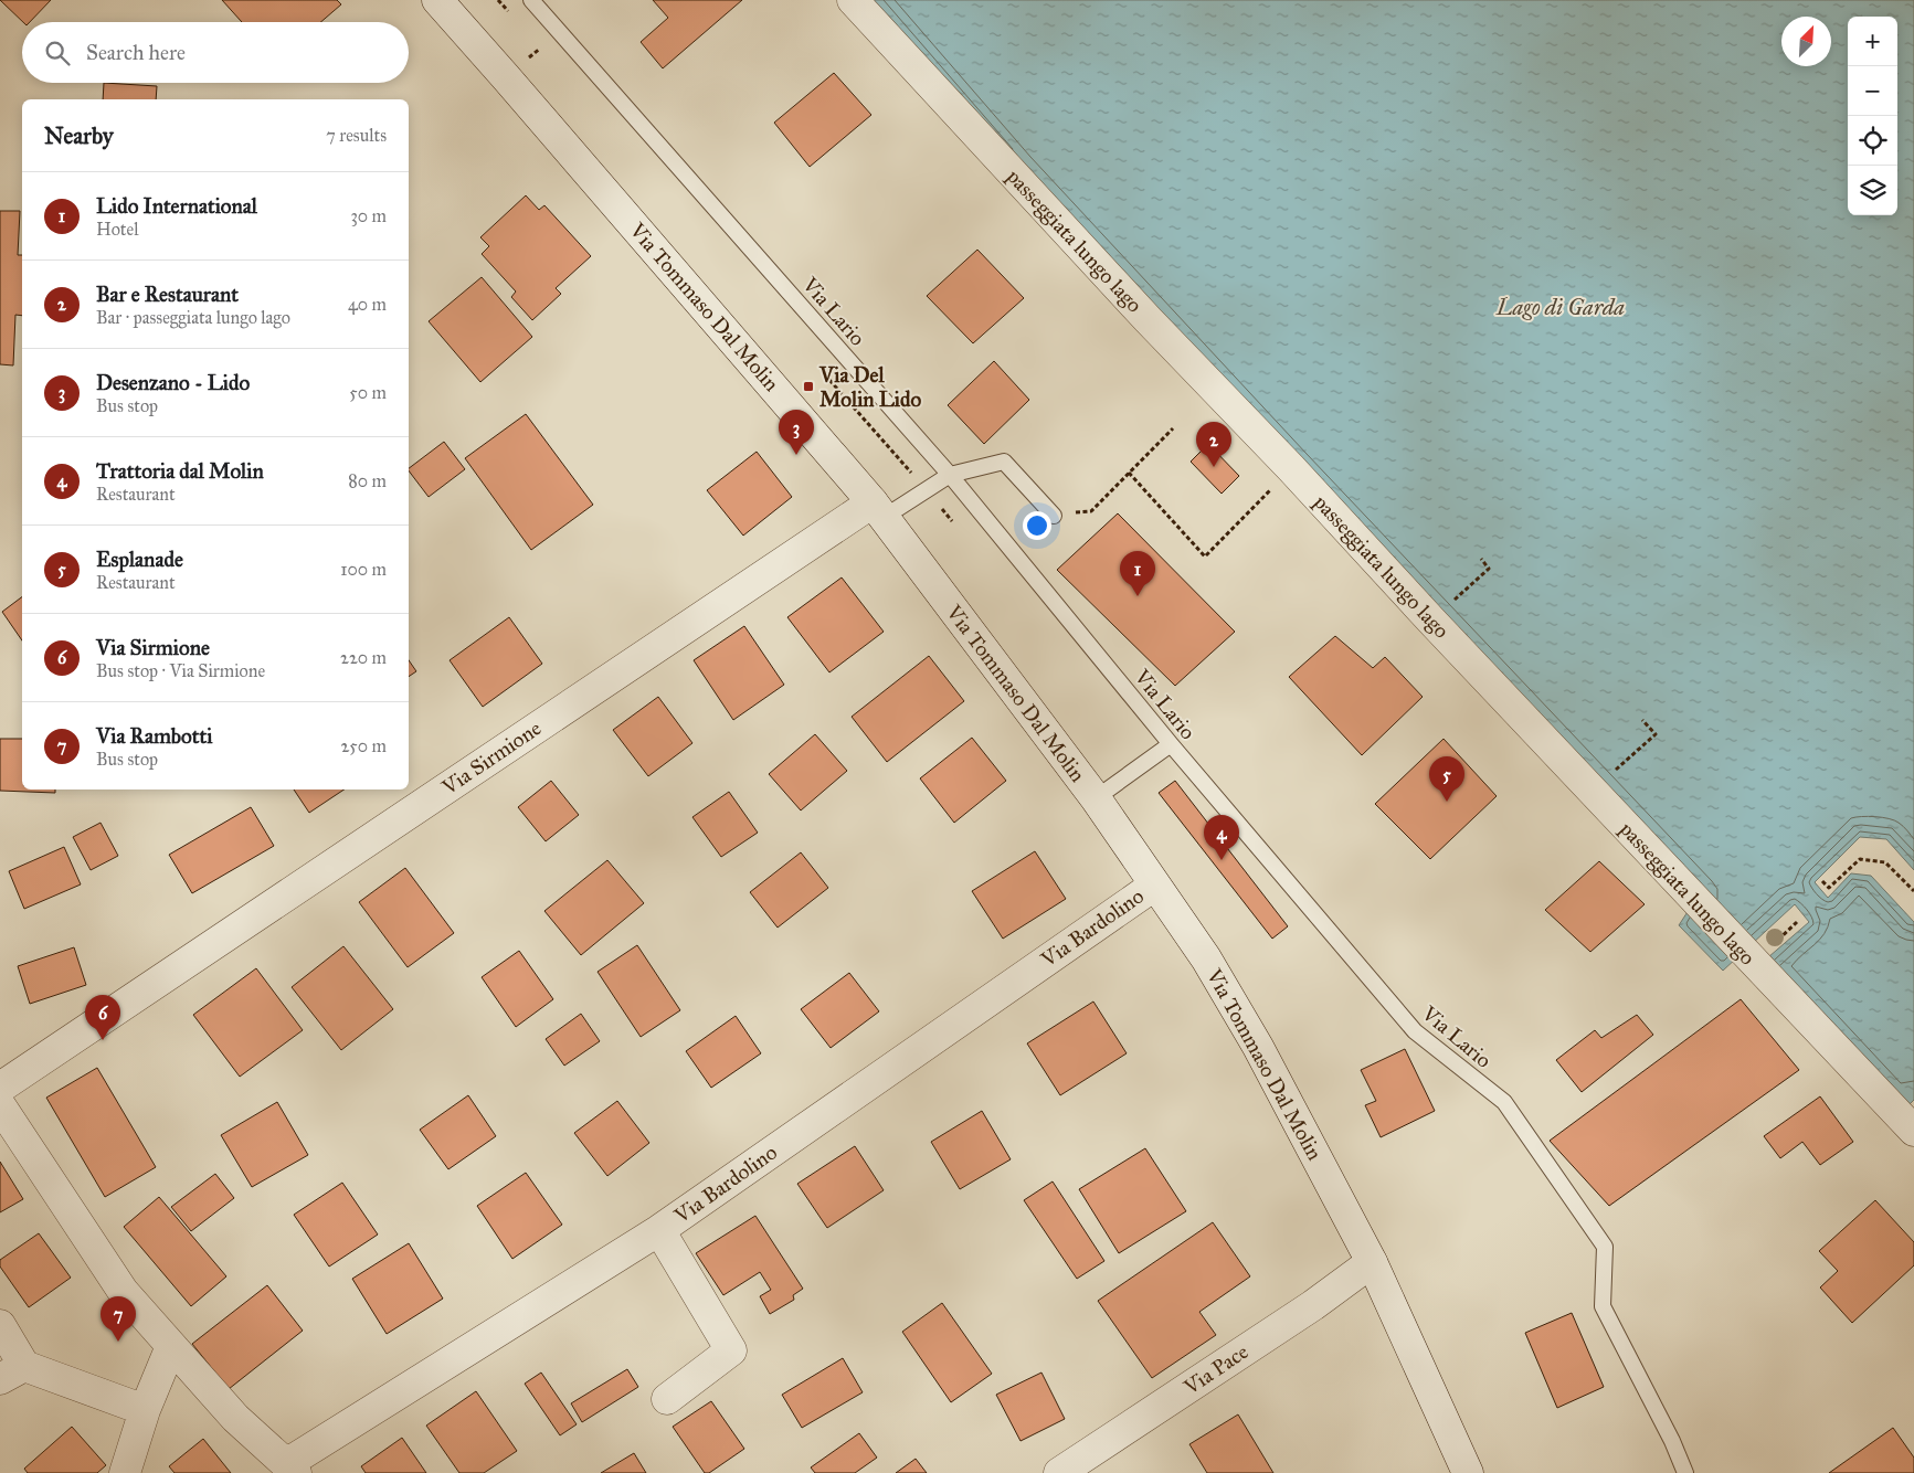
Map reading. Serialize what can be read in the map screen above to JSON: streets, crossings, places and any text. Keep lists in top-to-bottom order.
{
  "streets": {
    "street": [
      "passeggiata lungo lago",
      "Via Tommaso Dal Molin",
      "Via Sirmione",
      "Via Bardolino",
      "Via Pace"
    ],
    "lane": ["Via Lario"]
  },
  "crossings": [
    ["Via Tommaso Dal Molin", "Via Sirmione"],
    ["Via Tommaso Dal Molin", "Via Bardolino"],
    ["Via Tommaso Dal Molin", "Via Pace"]
  ],
  "water": ["Lago di Garda"],
  "places": {
    "transit": ["Via Del Molin Lido"]
  },
  "north": "top right",
  "page": {
    "map_buttons": ["+", "−"],
    "search": "Search here",
    "heading": ["Nearby", "7 results"],
    "list": [
      {
        "mark": "1",
        "name": "Lido International",
        "note": "Hotel",
        "value": "30 m"
      },
      {
        "mark": "2",
        "name": "Bar e Restaurant",
        "note": "Bar · passeggiata lungo lago",
        "value": "40 m"
      },
      {
        "mark": "3",
        "name": "Desenzano - Lido",
        "note": "Bus stop",
        "value": "50 m"
      },
      {
        "mark": "4",
        "name": "Trattoria dal Molin",
        "note": "Restaurant",
        "value": "80 m"
      },
      {
        "mark": "5",
        "name": "Esplanade",
        "note": "Restaurant",
        "value": "100 m"
      },
      {
        "mark": "6",
        "name": "Via Sirmione",
        "note": "Bus stop · Via Sirmione",
        "value": "220 m"
      },
      {
        "mark": "7",
        "name": "Via Rambotti",
        "note": "Bus stop",
        "value": "250 m"
      }
    ],
    "pins": [
      "3",
      "2",
      "1",
      "5",
      "4",
      "6",
      "7"
    ]
  }
}
